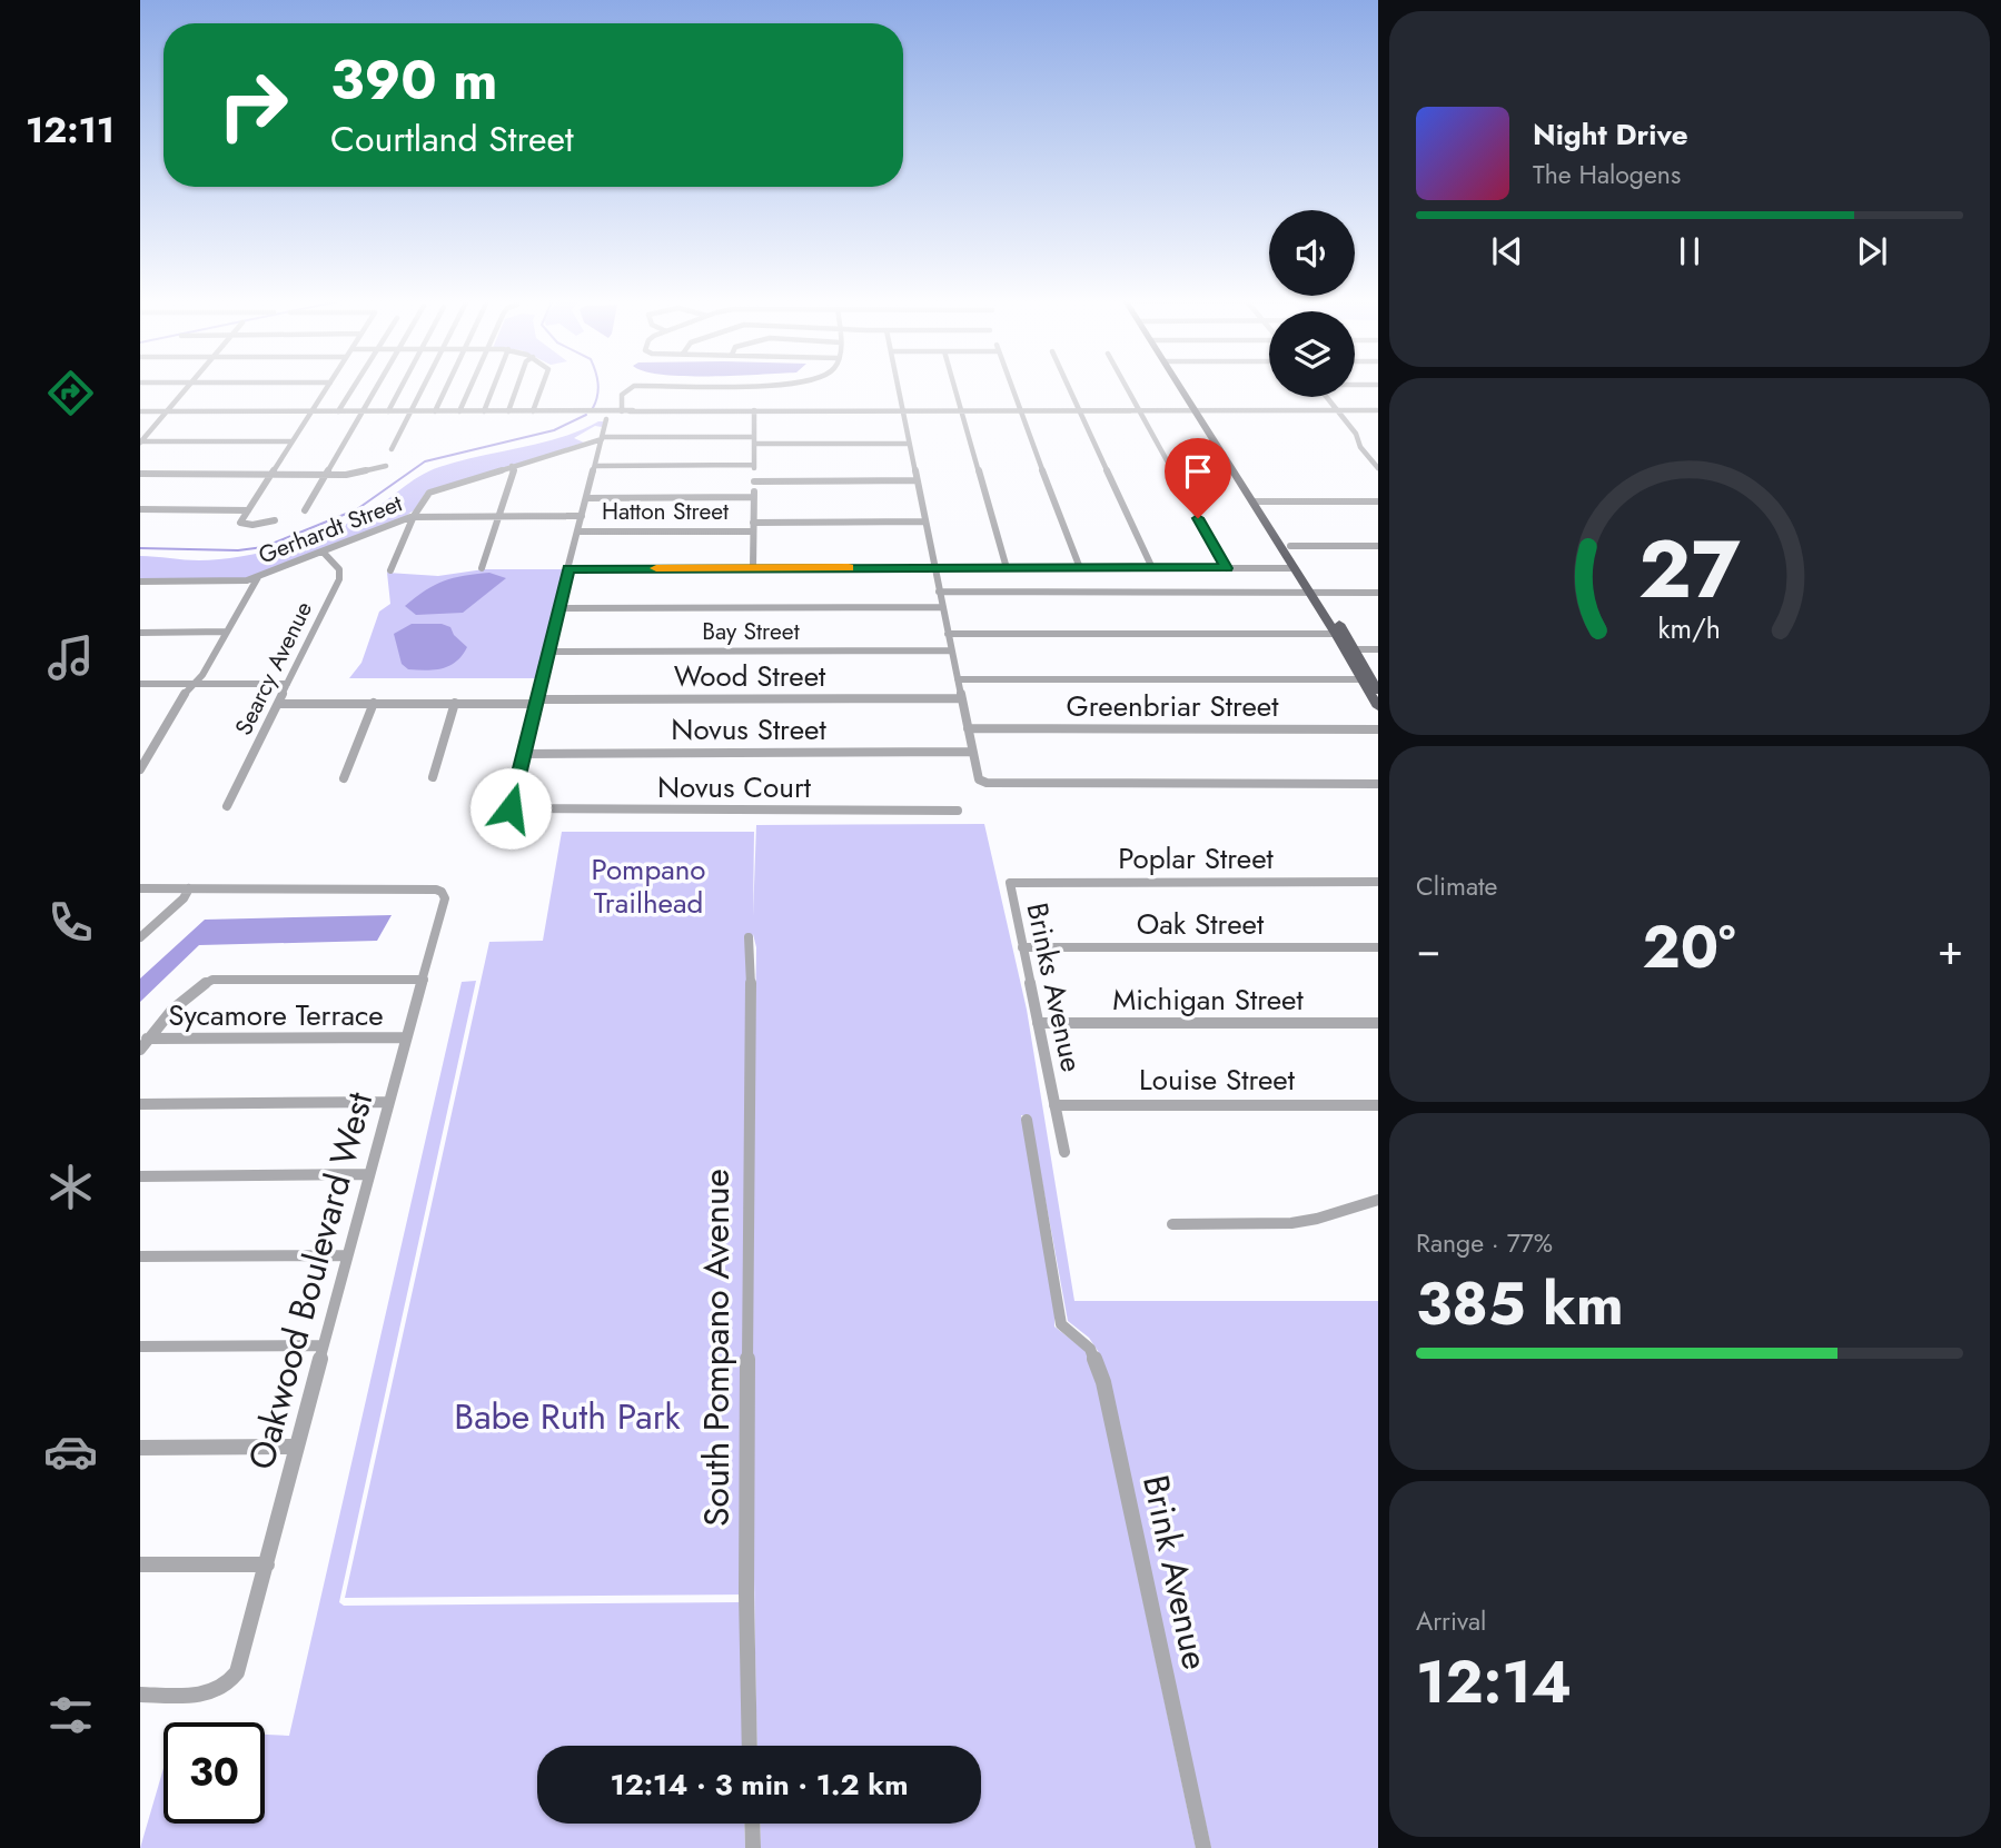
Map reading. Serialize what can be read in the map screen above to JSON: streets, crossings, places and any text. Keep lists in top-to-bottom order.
{
  "streets": {
    "street": [
      "Hatton Street",
      "Gerhardt Street",
      "Bay Street",
      "Searcy Avenue",
      "Wood Street",
      "Greenbriar Street",
      "Novus Street",
      "Novus Court",
      "Poplar Street",
      "Oak Street",
      "Brinks Avenue",
      "Michigan Street",
      "Sycamore Terrace",
      "Louise Street",
      "Oakwood Boulevard West",
      "South Pompano Avenue",
      "Brink Avenue"
    ]
  },
  "crossings": [
    ["Gerhardt Street", "Searcy Avenue"],
    ["Searcy Avenue", "Wood Street"],
    ["Poplar Street", "Brinks Avenue"],
    ["Oak Street", "Brinks Avenue"],
    ["Brinks Avenue", "Michigan Street"],
    ["Brinks Avenue", "Louise Street"],
    ["Sycamore Terrace", "Oakwood Boulevard West"]
  ],
  "parks": ["Pompano Trailhead", "Babe Ruth Park"],
  "page": {
    "tabs": "12:11",
    "turn": ["390 m", "Courtland Street"],
    "song": ["Night Drive", "The Halogens"],
    "tile": [
      "Climate",
      ["Range · 77%", "385 km"],
      ["Arrival", "12:14"]
    ],
    "heat": ["−", "20°", "+"],
    "limit": "30",
    "trip": "12:14 · 3 min · 1.2 km",
    "gauge": ["27", "km/h"]
  }
}
